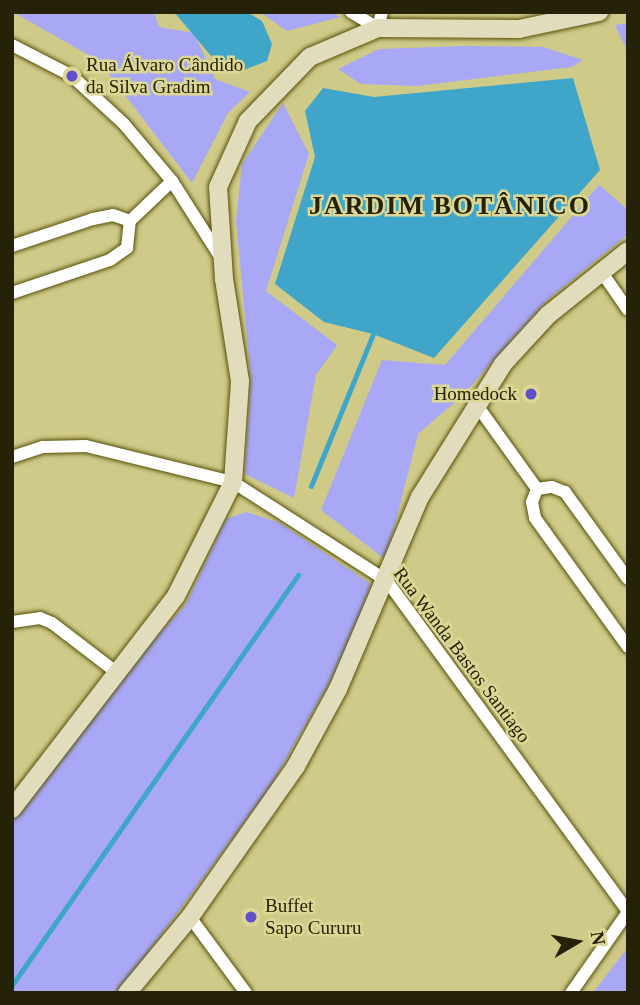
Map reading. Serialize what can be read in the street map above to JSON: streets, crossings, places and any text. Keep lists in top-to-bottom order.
{
  "streets": {
    "street": ["Rua Wanda Bastos Santiago"]
  },
  "districts": ["JARDIM BOTÂNICO"],
  "places": ["Rua Álvaro Cândido da Silva Gradim", "Homedock", "Buffet Sapo Cururu"],
  "north": "right"
}
